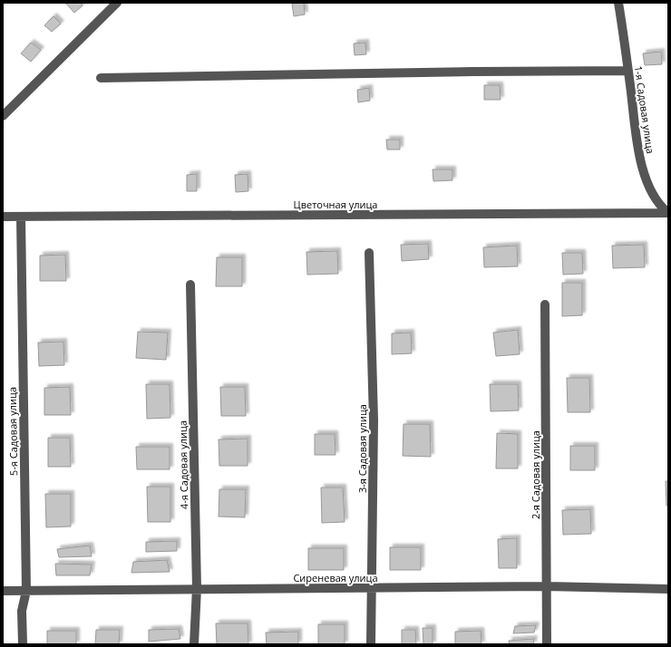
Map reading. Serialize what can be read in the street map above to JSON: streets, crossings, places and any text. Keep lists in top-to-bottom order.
{
  "streets": {
    "street": [
      "1-я Садовая улица",
      "Цветочная улица",
      "5-я Садовая улица",
      "3-я Садовая улица",
      "4-я Садовая улица",
      "2-я Садовая улица",
      "Сиреневая улица"
    ]
  },
  "crossings": [
    ["1-я Садовая улица", "Цветочная улица"],
    ["Цветочная улица", "5-я Садовая улица"],
    ["5-я Садовая улица", "Сиреневая улица"],
    ["3-я Садовая улица", "Сиреневая улица"],
    ["4-я Садовая улица", "Сиреневая улица"],
    ["2-я Садовая улица", "Сиреневая улица"]
  ]
}
